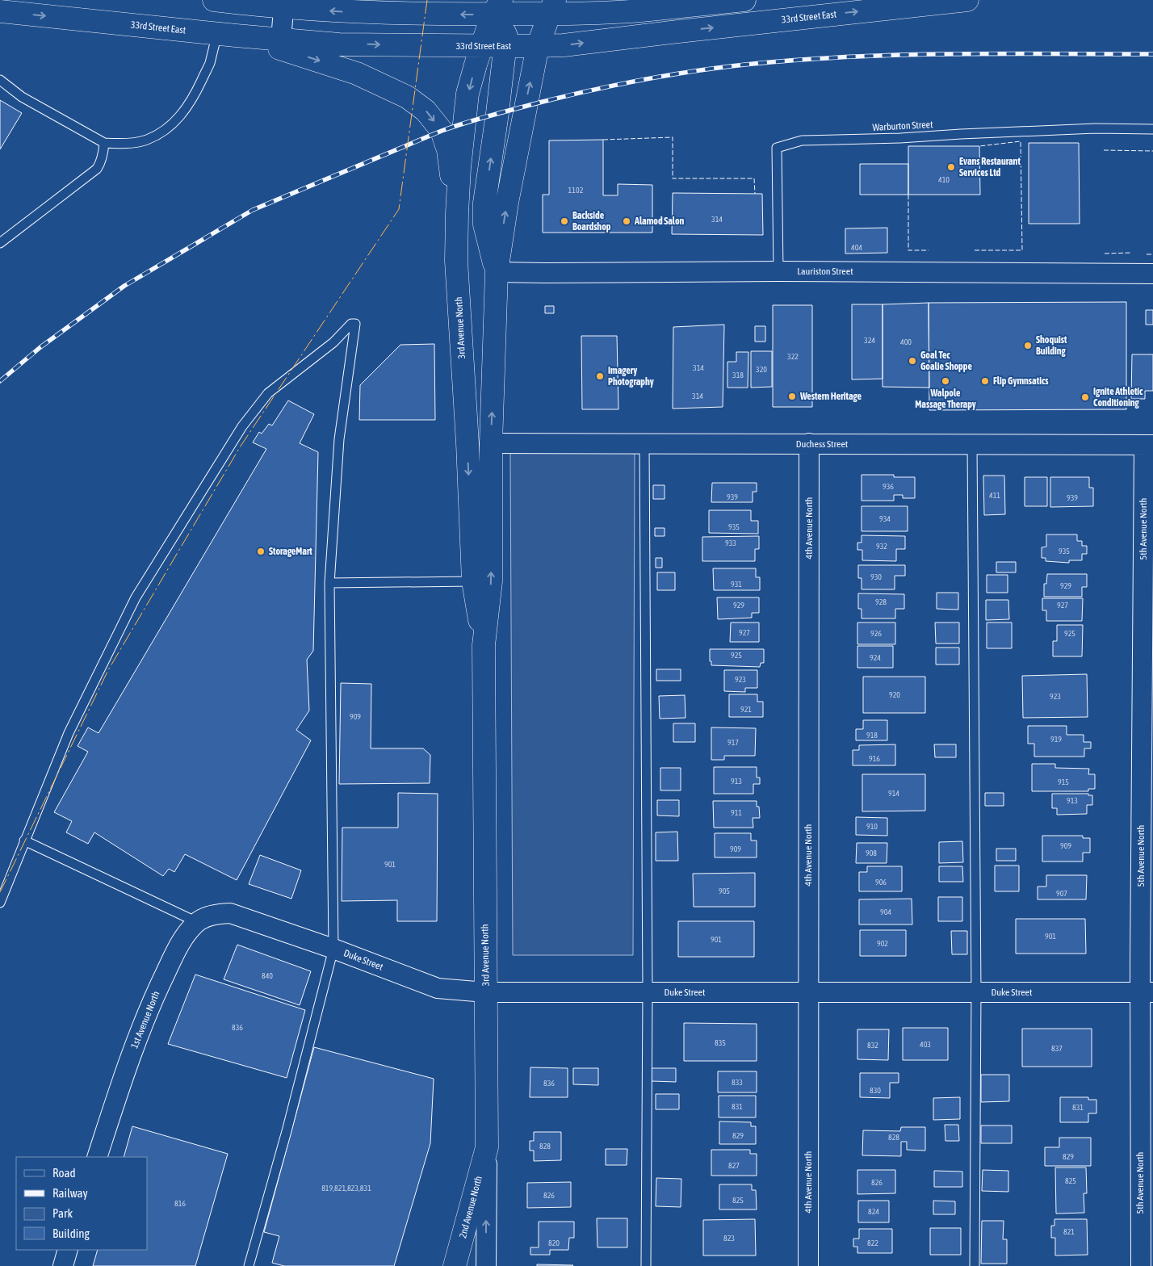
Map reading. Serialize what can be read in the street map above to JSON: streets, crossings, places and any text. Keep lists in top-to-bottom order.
{
  "streets": {
    "main road": ["33rd Street East", "3rd Avenue North", "2nd Avenue North"],
    "street": [
      "Lauriston Street",
      "Duchess Street",
      "4th Avenue North",
      "5th Avenue North",
      "Duke Street",
      "1st Avenue North"
    ],
    "lane": ["Warburton Street"]
  },
  "crossings": [
    ["33rd Street East", "3rd Avenue North"],
    ["Warburton Street", "Lauriston Street"],
    ["Lauriston Street", "3rd Avenue North"],
    ["3rd Avenue North", "Duchess Street"],
    ["3rd Avenue North", "Duke Street"],
    ["3rd Avenue North", "2nd Avenue North"],
    ["Duchess Street", "4th Avenue North"],
    ["Duchess Street", "5th Avenue North"],
    ["4th Avenue North", "Duke Street"],
    ["5th Avenue North", "Duke Street"],
    ["Duke Street", "1st Avenue North"]
  ],
  "places": [
    "Evans Restaurant Services Ltd",
    "Backside Boardshop",
    "Alamod Salon",
    "Shoquist Building",
    "Goal Tec Goalie Shoppe",
    "Imagery Photography",
    "Walpole Massage Therapy",
    "Flip Gymnsatics",
    "Western Heritage",
    "Ignite Athletic Conditioning",
    "StorageMart"
  ],
  "house_numbers": [
    "410",
    "1102",
    "314",
    "404",
    "324",
    "400",
    "322",
    "314",
    "320",
    "318",
    "314",
    "936",
    "411",
    "939",
    "939",
    "934",
    "935",
    "933",
    "932",
    "935",
    "930",
    "931",
    "929",
    "928",
    "929",
    "927",
    "927",
    "926",
    "925",
    "925",
    "924",
    "923",
    "920",
    "923",
    "921",
    "909",
    "918",
    "919",
    "917",
    "916",
    "913",
    "915",
    "914",
    "913",
    "911",
    "910",
    "909",
    "909",
    "908",
    "901",
    "906",
    "905",
    "907",
    "904",
    "901",
    "901",
    "902",
    "840",
    "836",
    "835",
    "403",
    "832",
    "837",
    "833",
    "836",
    "830",
    "831",
    "831",
    "829",
    "828",
    "828",
    "829",
    "827",
    "825",
    "826",
    "819,821,823,831",
    "826",
    "825",
    "816",
    "824",
    "821",
    "823",
    "820",
    "822"
  ],
  "legend": [
    "Road",
    "Railway",
    "Park",
    "Building"
  ]
}
